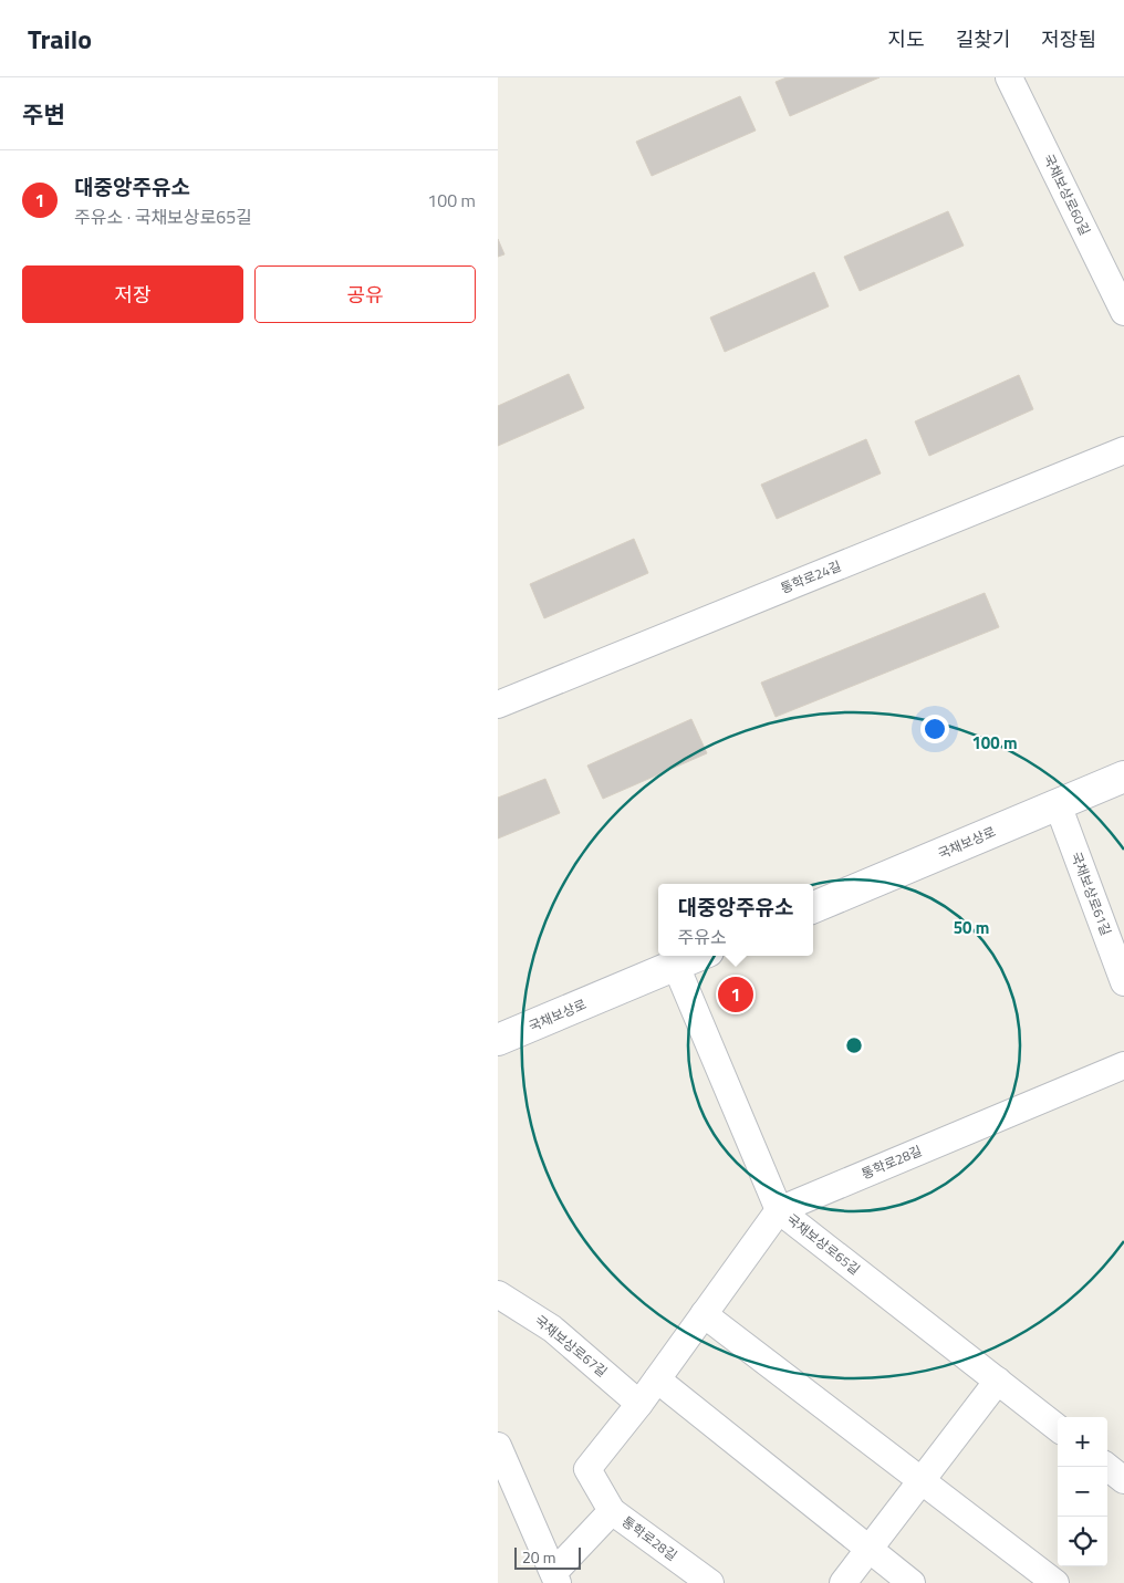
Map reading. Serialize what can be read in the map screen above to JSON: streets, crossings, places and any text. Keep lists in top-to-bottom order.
{
  "streets": {
    "main road": ["국채보상로"],
    "street": [
      "국채보상로60길",
      "통학로24길",
      "국채보상로61길",
      "통학로28길",
      "국채보상로65길",
      "국채보상로67길"
    ]
  },
  "crossings": [
    ["국채보상로", "국채보상로61길"],
    ["국채보상로", "국채보상로65길"],
    ["통학로28길", "국채보상로65길"],
    ["통학로28길", "국채보상로67길"]
  ],
  "scale_bar": "20 m",
  "page": {
    "header": "Trailo",
    "nav": ["지도", "길찾기", "저장됨"],
    "heading": "주변",
    "list": [
      {
        "mark": "1",
        "name": "대중앙주유소",
        "note": "주유소 · 국채보상로65길",
        "value": "100 m"
      }
    ],
    "buttons": ["저장", "공유"],
    "popup": ["대중앙주유소", "주유소"],
    "pins": "1",
    "map_buttons": ["+", "−"],
    "scale": "20 m"
  },
  "rings": ["100 m", "50 m"]
}
